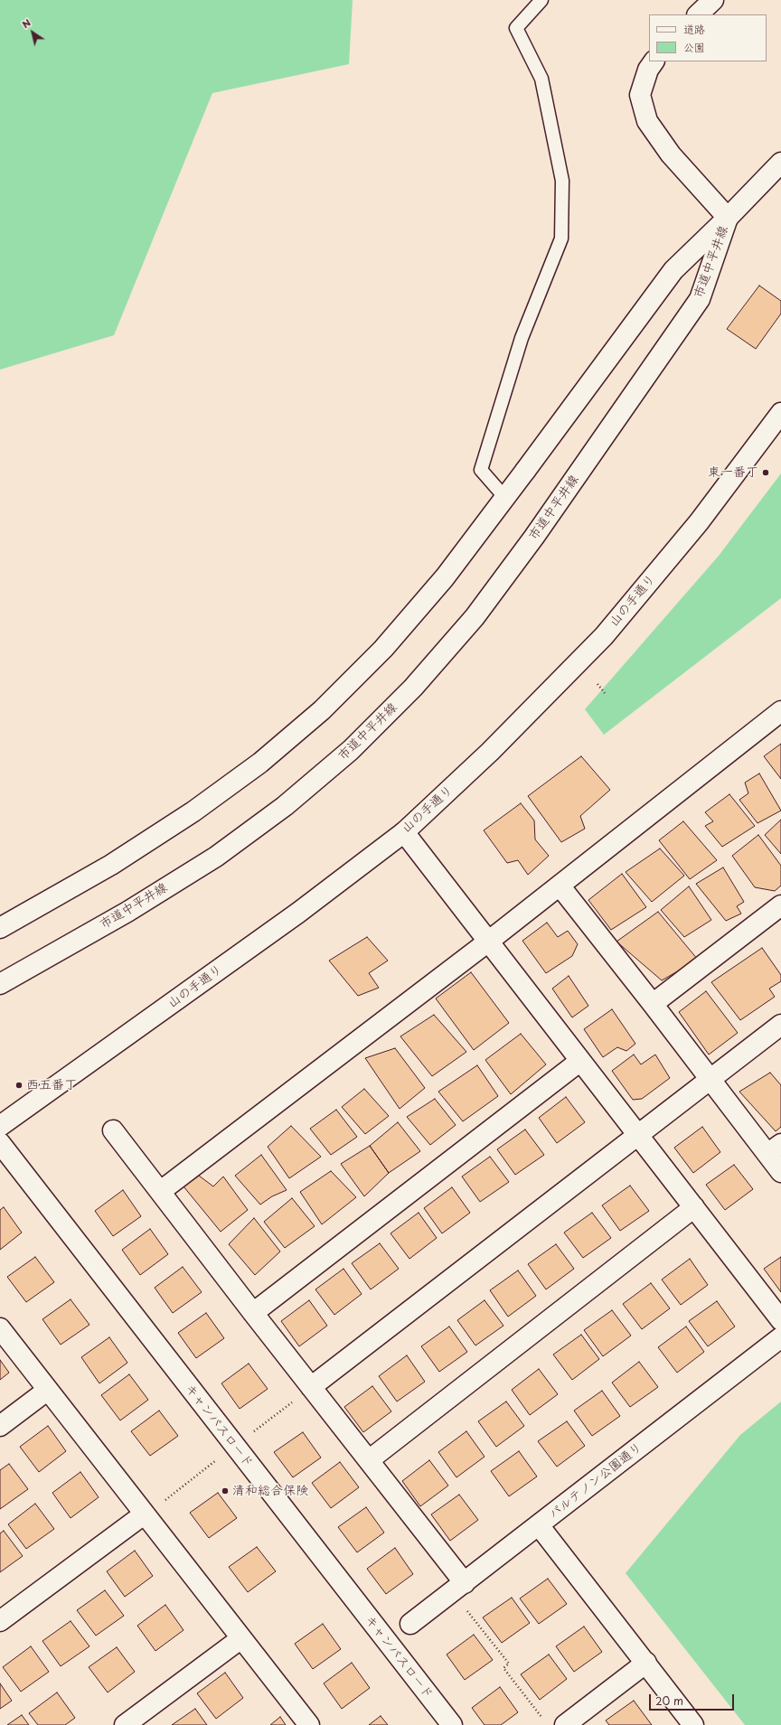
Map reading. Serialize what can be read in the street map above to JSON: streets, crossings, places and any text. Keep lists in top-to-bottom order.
{
  "streets": {
    "main road": [
      "市道中平井線",
      "山の手通り",
      "キャンパスロード",
      "パルテノン公園通り"
    ]
  },
  "places": ["東一番丁", "西五番丁", "清和総合保険"],
  "legend": ["道路", "公園"],
  "scale_bar": "20 m",
  "north": "top left"
}
